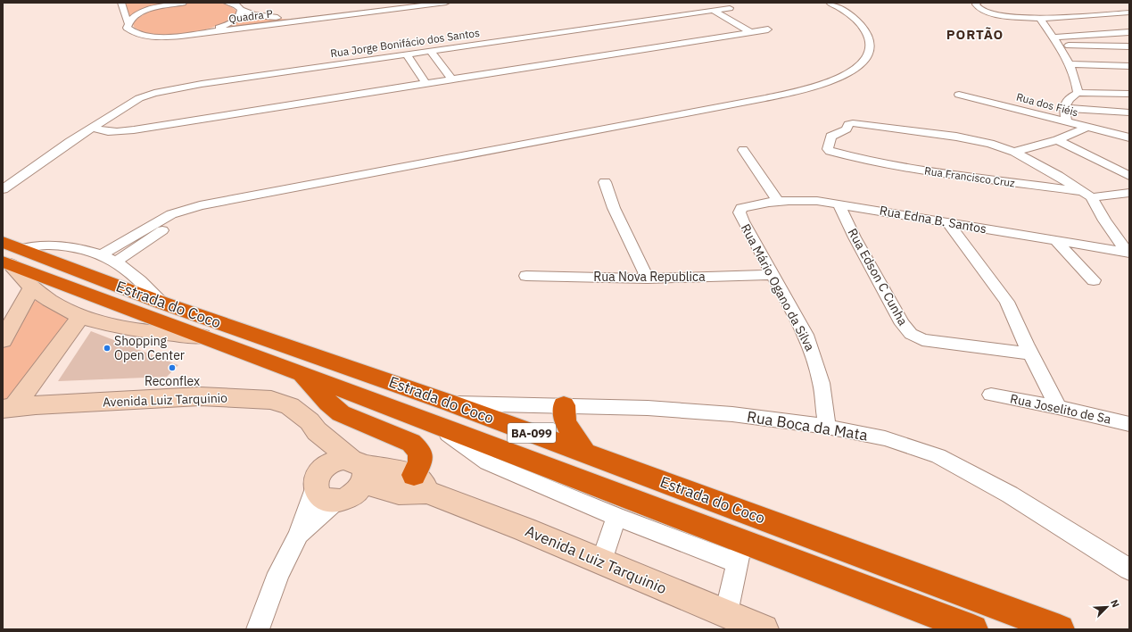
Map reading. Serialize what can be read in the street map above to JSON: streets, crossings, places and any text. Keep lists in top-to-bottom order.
{
  "streets": {
    "highway": ["Estrada do Coco", "BA-099"],
    "street": [
      "Quadra P",
      "Rua Jorge Bonifácio dos Santos",
      "Rua dos Fiéis",
      "Rua Francisco Cruz",
      "Rua Edna B. Santos",
      "Rua Nova Republica",
      "Rua Edson C Cunha",
      "Rua Mário Ogano da Silva",
      "Avenida Luiz Tarquinio",
      "Rua Joselito de Sa",
      "Rua Boca da Mata"
    ]
  },
  "crossings": [
    ["Rua Edna B. Santos", "Rua Edson C Cunha"],
    ["Rua Edna B. Santos", "Rua Mário Ogano da Silva"],
    ["Rua Nova Republica", "Rua Mário Ogano da Silva"],
    ["Rua Mário Ogano da Silva", "Rua Boca da Mata"],
    ["Estrada do Coco", "Rua Boca da Mata"]
  ],
  "districts": ["PORTÃO"],
  "places": ["Shopping Open Center", "Reconflex"],
  "north": "top right"
}
